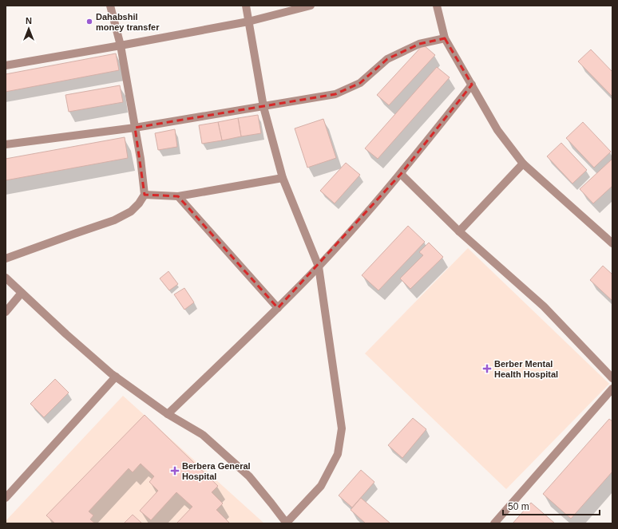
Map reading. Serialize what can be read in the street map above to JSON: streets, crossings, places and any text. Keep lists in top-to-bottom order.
{
  "places": {
    "other": ["Dahabshil money transfer"],
    "health": ["Berber Mental Health Hospital", "Berbera General Hospital"]
  },
  "scale_bar": "50 m",
  "north": "top"
}
